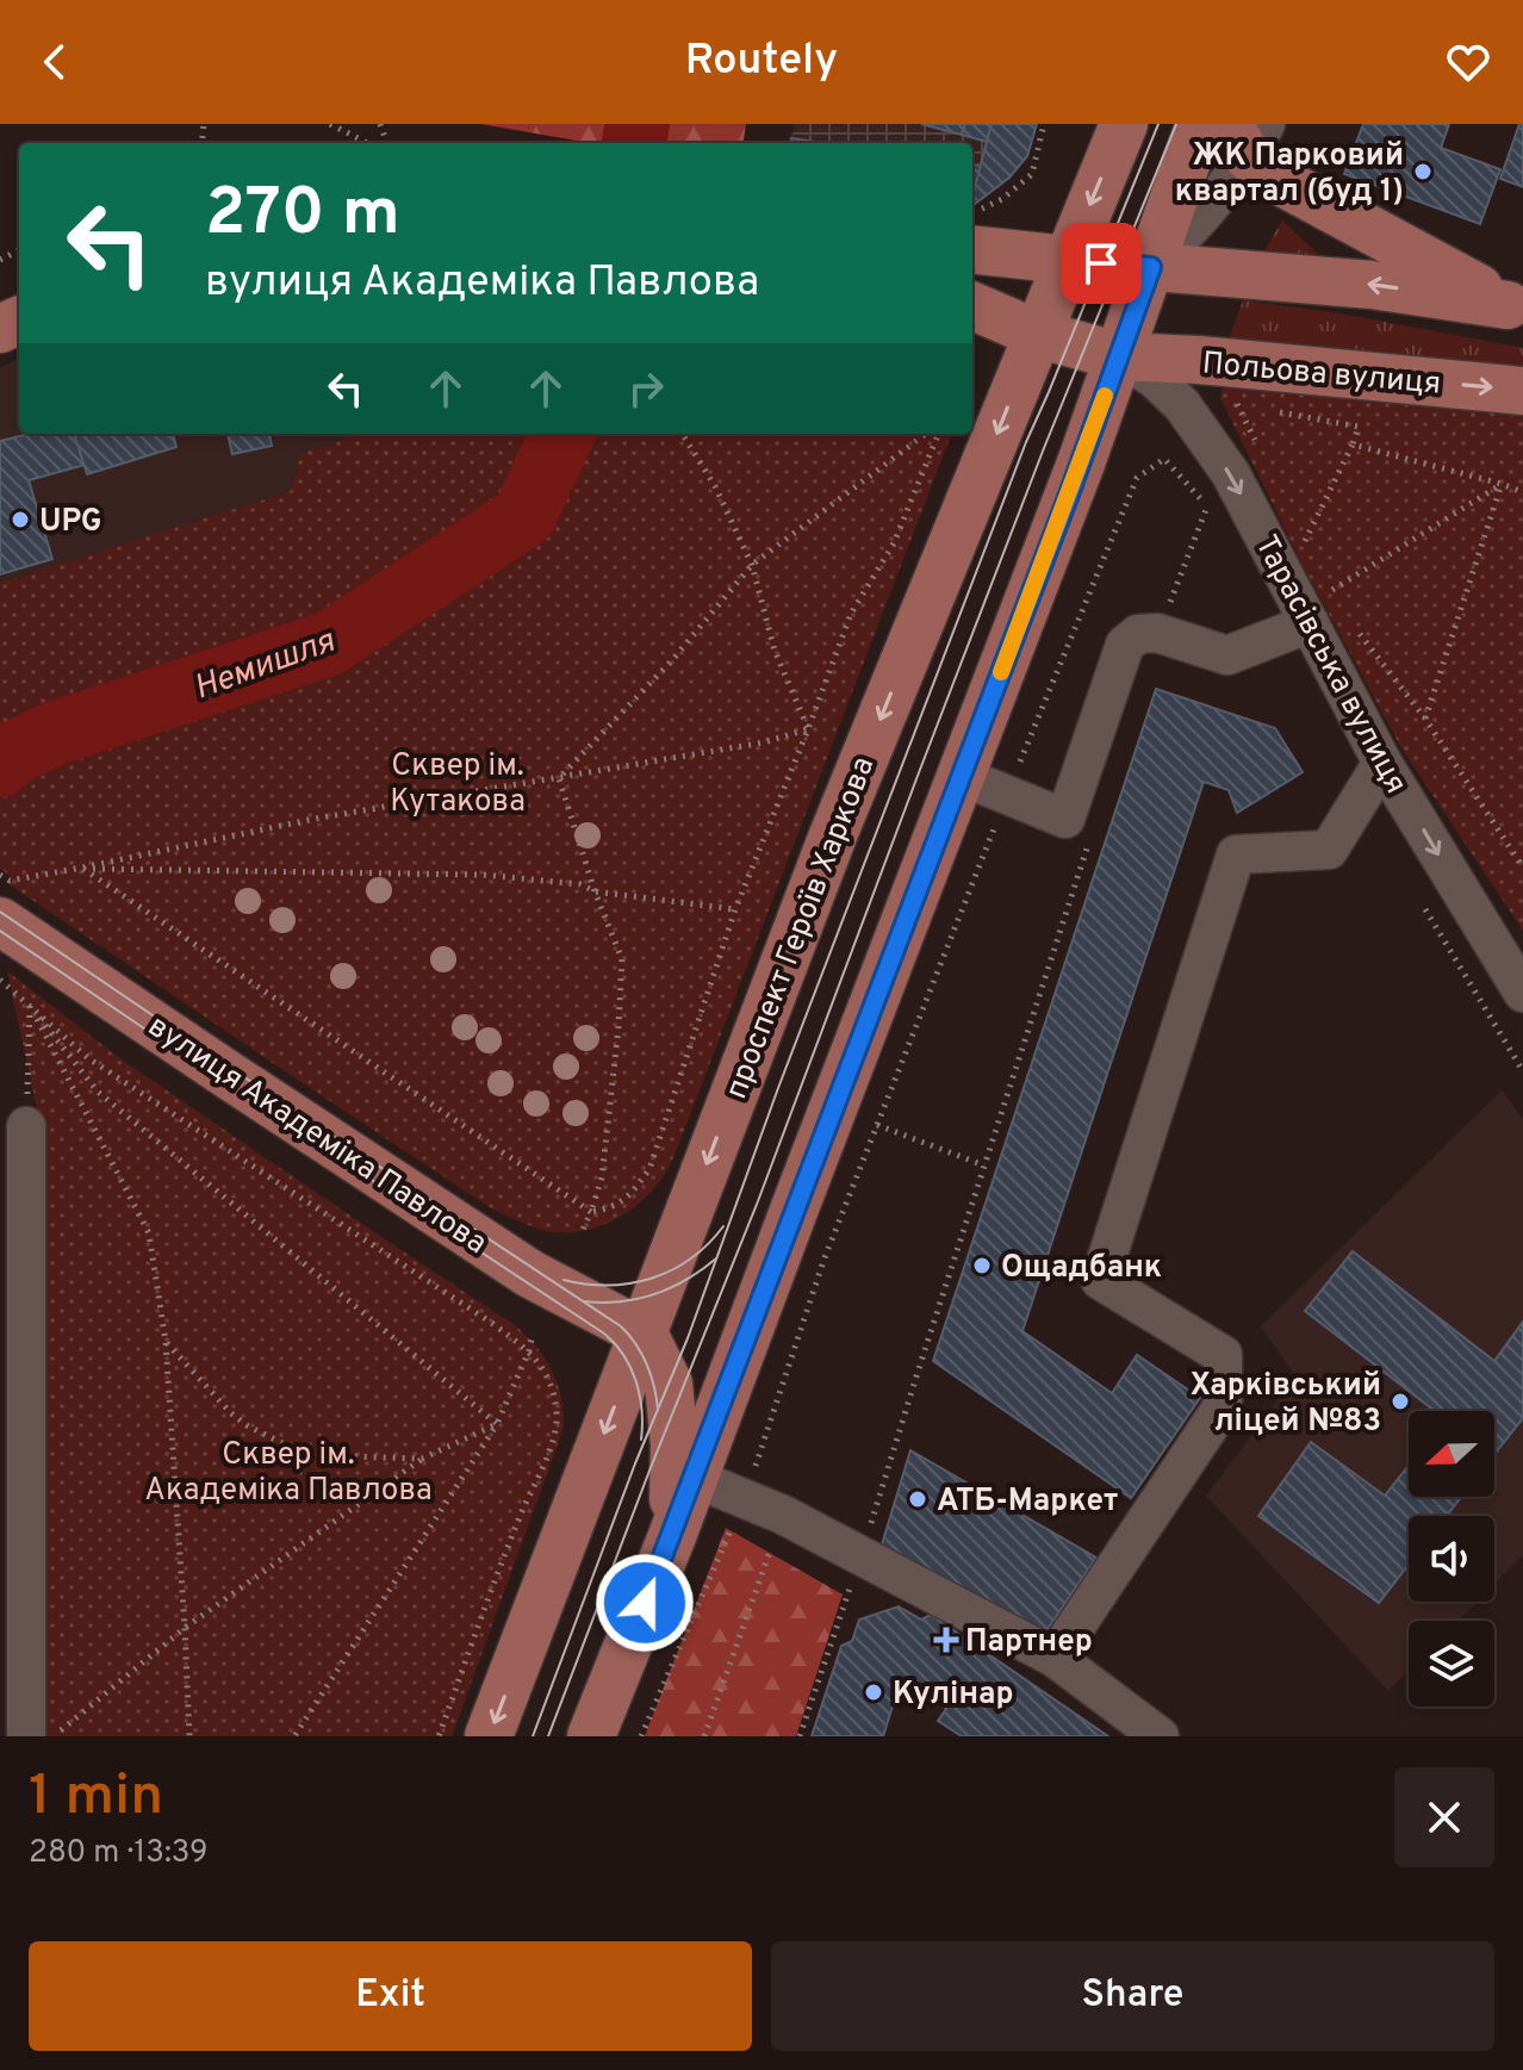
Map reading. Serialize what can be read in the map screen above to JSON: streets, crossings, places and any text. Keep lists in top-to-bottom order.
{
  "streets": {
    "main road": ["Польова вулиця", "проспект Героїв Харкова", "вулиця Академіка Павлова"],
    "street": ["Тарасівська вулиця"]
  },
  "crossings": [
    ["Польова вулиця", "Тарасівська вулиця"],
    ["проспект Героїв Харкова", "вулиця Академіка Павлова"]
  ],
  "one_way": ["Тарасівська вулиця"],
  "water": ["Немишля"],
  "parks": ["Сквер ім. Кутакова", "Сквер ім. Академіка Павлова"],
  "places": {
    "other": [
      "ЖК Парковий квартал (буд 1)",
      "UPG",
      "Ощадбанк",
      "Харківський ліцей №83",
      "АТБ-Маркет",
      "Кулінар"
    ],
    "health": ["Партнер"]
  },
  "north": "left",
  "page": {
    "header": "Routely",
    "turn": ["270 m", "вулиця Академіка Павлова"],
    "heading": ["1 min", "280 m · 13:39"],
    "buttons": ["Exit", "Share"]
  }
}
